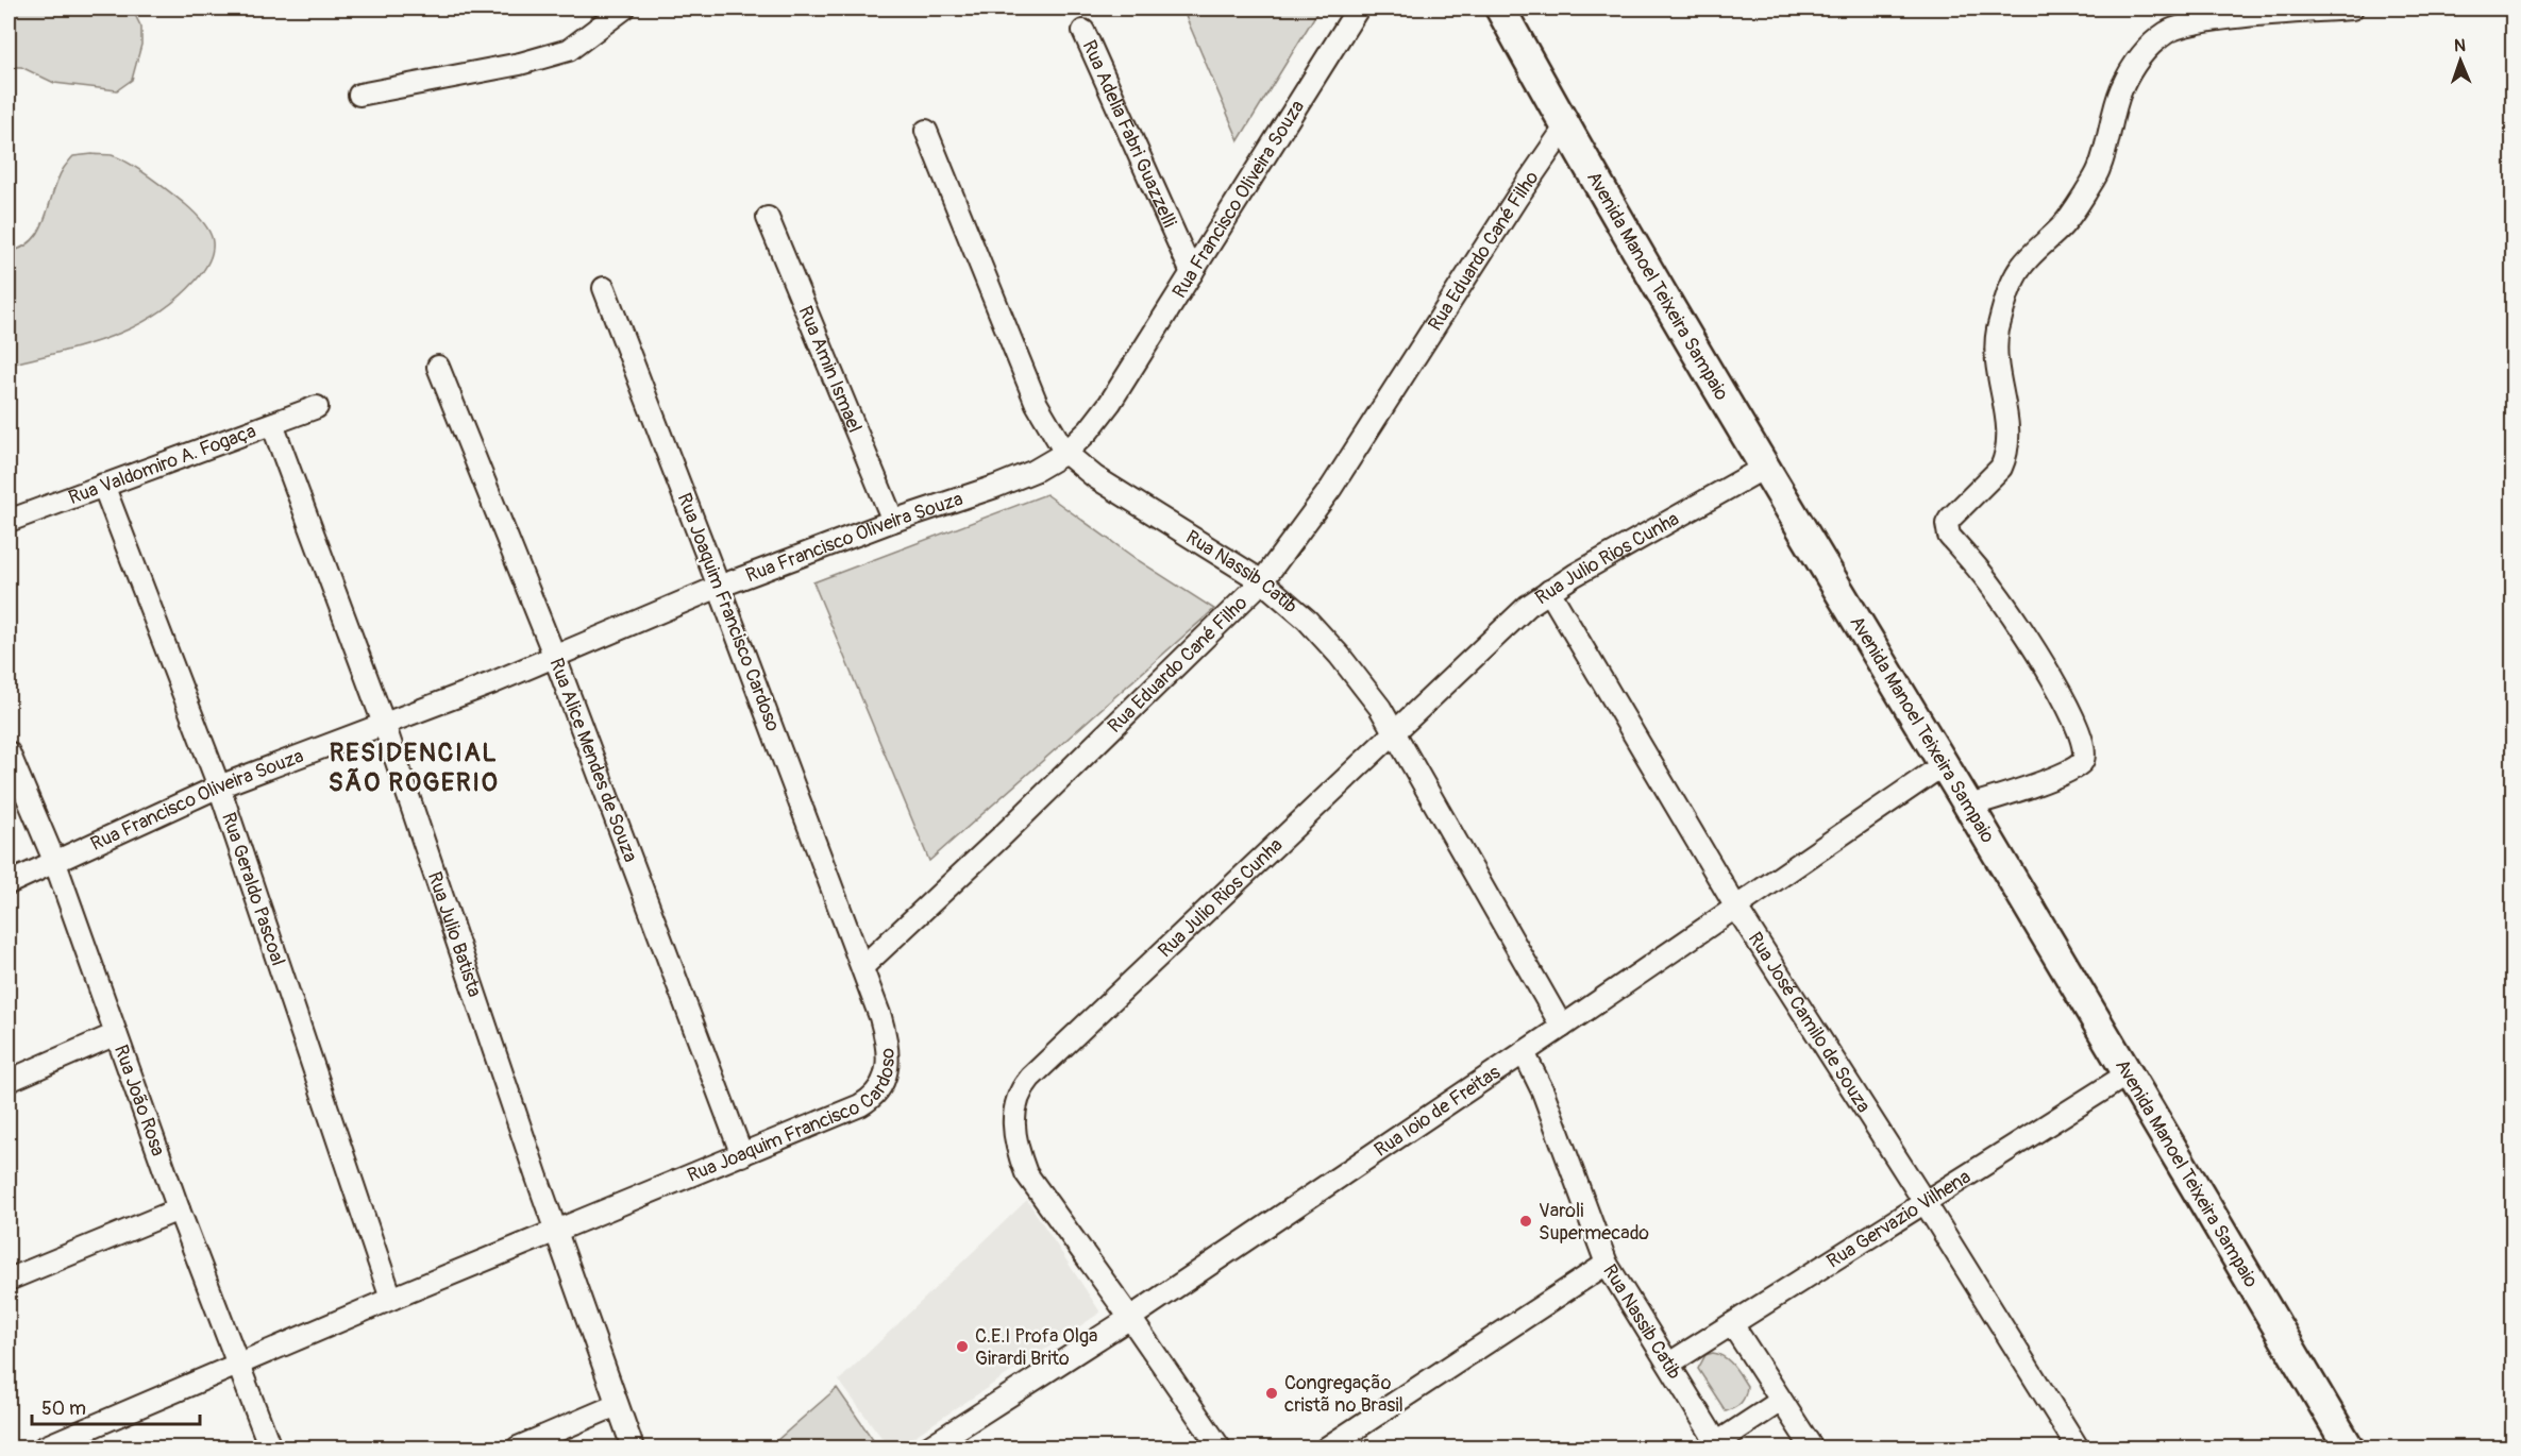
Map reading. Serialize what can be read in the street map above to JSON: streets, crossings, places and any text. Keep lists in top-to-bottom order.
{
  "streets": {
    "street": [
      "Rua Adelia Fabri Guazzelli",
      "Rua Francisco Oliveira Souza",
      "Rua Eduardo Cané Filho",
      "Avenida Manoel Teixeira Sampaio",
      "Rua Amin Ismael",
      "Rua Valdomiro A. Fogaça",
      "Rua Julio Rios Cunha",
      "Rua Nassib Catib",
      "Rua Joaquim Francisco Cardoso",
      "Rua Alice Mendes de Souza",
      "Rua Geraldo Pascoal",
      "Rua Julio Batista",
      "Rua José Camilo de Souza",
      "Rua João Rosa",
      "Rua Ioio de Freitas",
      "Rua Gervazio Vilhena"
    ]
  },
  "crossings": [
    ["Rua Adelia Fabri Guazzelli", "Rua Francisco Oliveira Souza"],
    ["Rua Francisco Oliveira Souza", "Rua Amin Ismael"],
    ["Rua Francisco Oliveira Souza", "Rua Nassib Catib"],
    ["Rua Francisco Oliveira Souza", "Rua Joaquim Francisco Cardoso"],
    ["Rua Francisco Oliveira Souza", "Rua Alice Mendes de Souza"],
    ["Rua Francisco Oliveira Souza", "Rua Geraldo Pascoal"],
    ["Rua Francisco Oliveira Souza", "Rua Julio Batista"],
    ["Rua Francisco Oliveira Souza", "Rua João Rosa"],
    ["Rua Eduardo Cané Filho", "Avenida Manoel Teixeira Sampaio"],
    ["Rua Eduardo Cané Filho", "Rua Nassib Catib"],
    ["Rua Eduardo Cané Filho", "Rua Joaquim Francisco Cardoso"],
    ["Avenida Manoel Teixeira Sampaio", "Rua Julio Rios Cunha"],
    ["Avenida Manoel Teixeira Sampaio", "Rua Ioio de Freitas"],
    ["Avenida Manoel Teixeira Sampaio", "Rua Gervazio Vilhena"],
    ["Rua Valdomiro A. Fogaça", "Rua Geraldo Pascoal"],
    ["Rua Valdomiro A. Fogaça", "Rua Julio Batista"],
    ["Rua Julio Rios Cunha", "Rua Nassib Catib"],
    ["Rua Julio Rios Cunha", "Rua José Camilo de Souza"],
    ["Rua Julio Rios Cunha", "Rua Ioio de Freitas"],
    ["Rua Nassib Catib", "Rua Ioio de Freitas"],
    ["Rua Nassib Catib", "Rua Gervazio Vilhena"],
    ["Rua Joaquim Francisco Cardoso", "Rua Alice Mendes de Souza"],
    ["Rua Joaquim Francisco Cardoso", "Rua Geraldo Pascoal"],
    ["Rua Joaquim Francisco Cardoso", "Rua Julio Batista"],
    ["Rua Joaquim Francisco Cardoso", "Rua João Rosa"],
    ["Rua José Camilo de Souza", "Rua Ioio de Freitas"],
    ["Rua José Camilo de Souza", "Rua Gervazio Vilhena"]
  ],
  "districts": ["RESIDENCIAL SÃO ROGERIO"],
  "places": ["Varoli Supermecado", "C.E.I Profª Olga Girardi Brito", "Congregação cristã no Brasil"],
  "scale_bar": "50 m",
  "north": "top"
}
